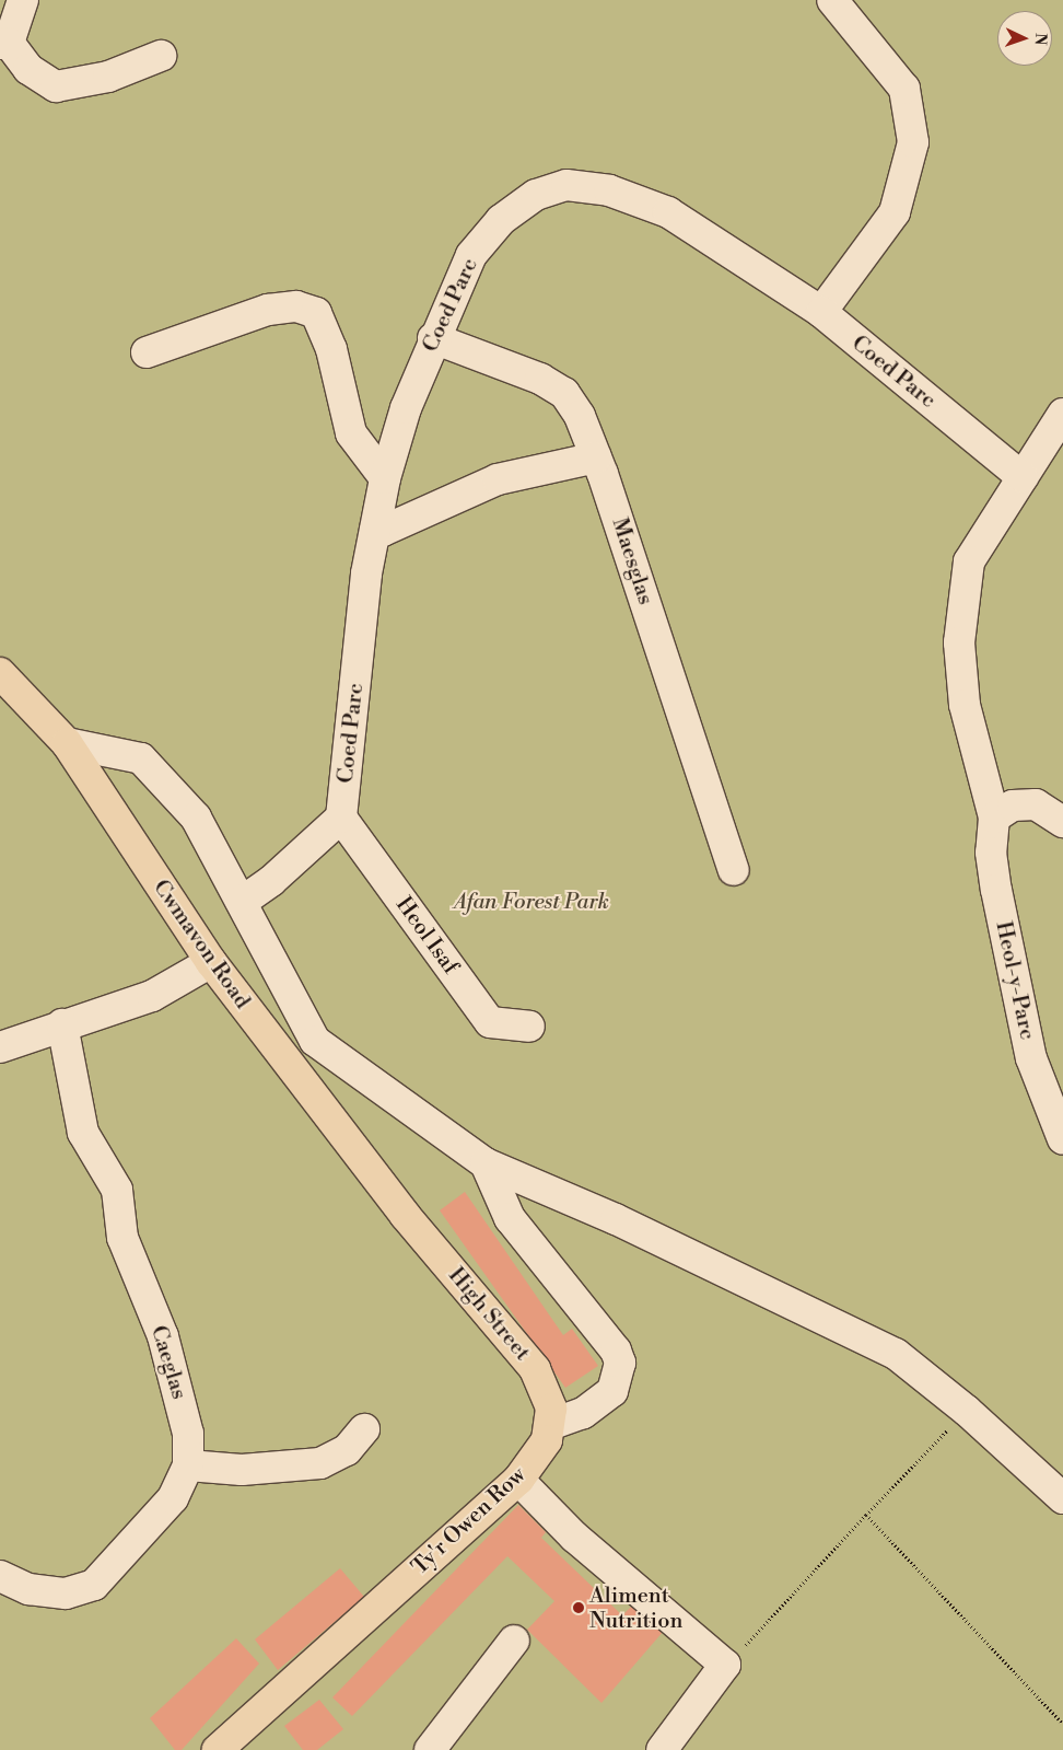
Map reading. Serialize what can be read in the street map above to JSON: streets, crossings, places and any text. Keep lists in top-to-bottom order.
{
  "streets": {
    "main road": ["Cwmavon Road", "High Street", "Ty'r Owen Row"],
    "street": [
      "Coed Parc",
      "Maesglas",
      "Heol Isaf",
      "Heol-y-Parc",
      "Caeglas"
    ]
  },
  "crossings": [
    ["Coed Parc", "Maesglas"],
    ["Coed Parc", "Heol Isaf"],
    ["Cwmavon Road", "High Street"],
    ["High Street", "Ty'r Owen Row"]
  ],
  "parks": ["Afan Forest Park"],
  "places": ["Aliment Nutrition"],
  "north": "right"
}
